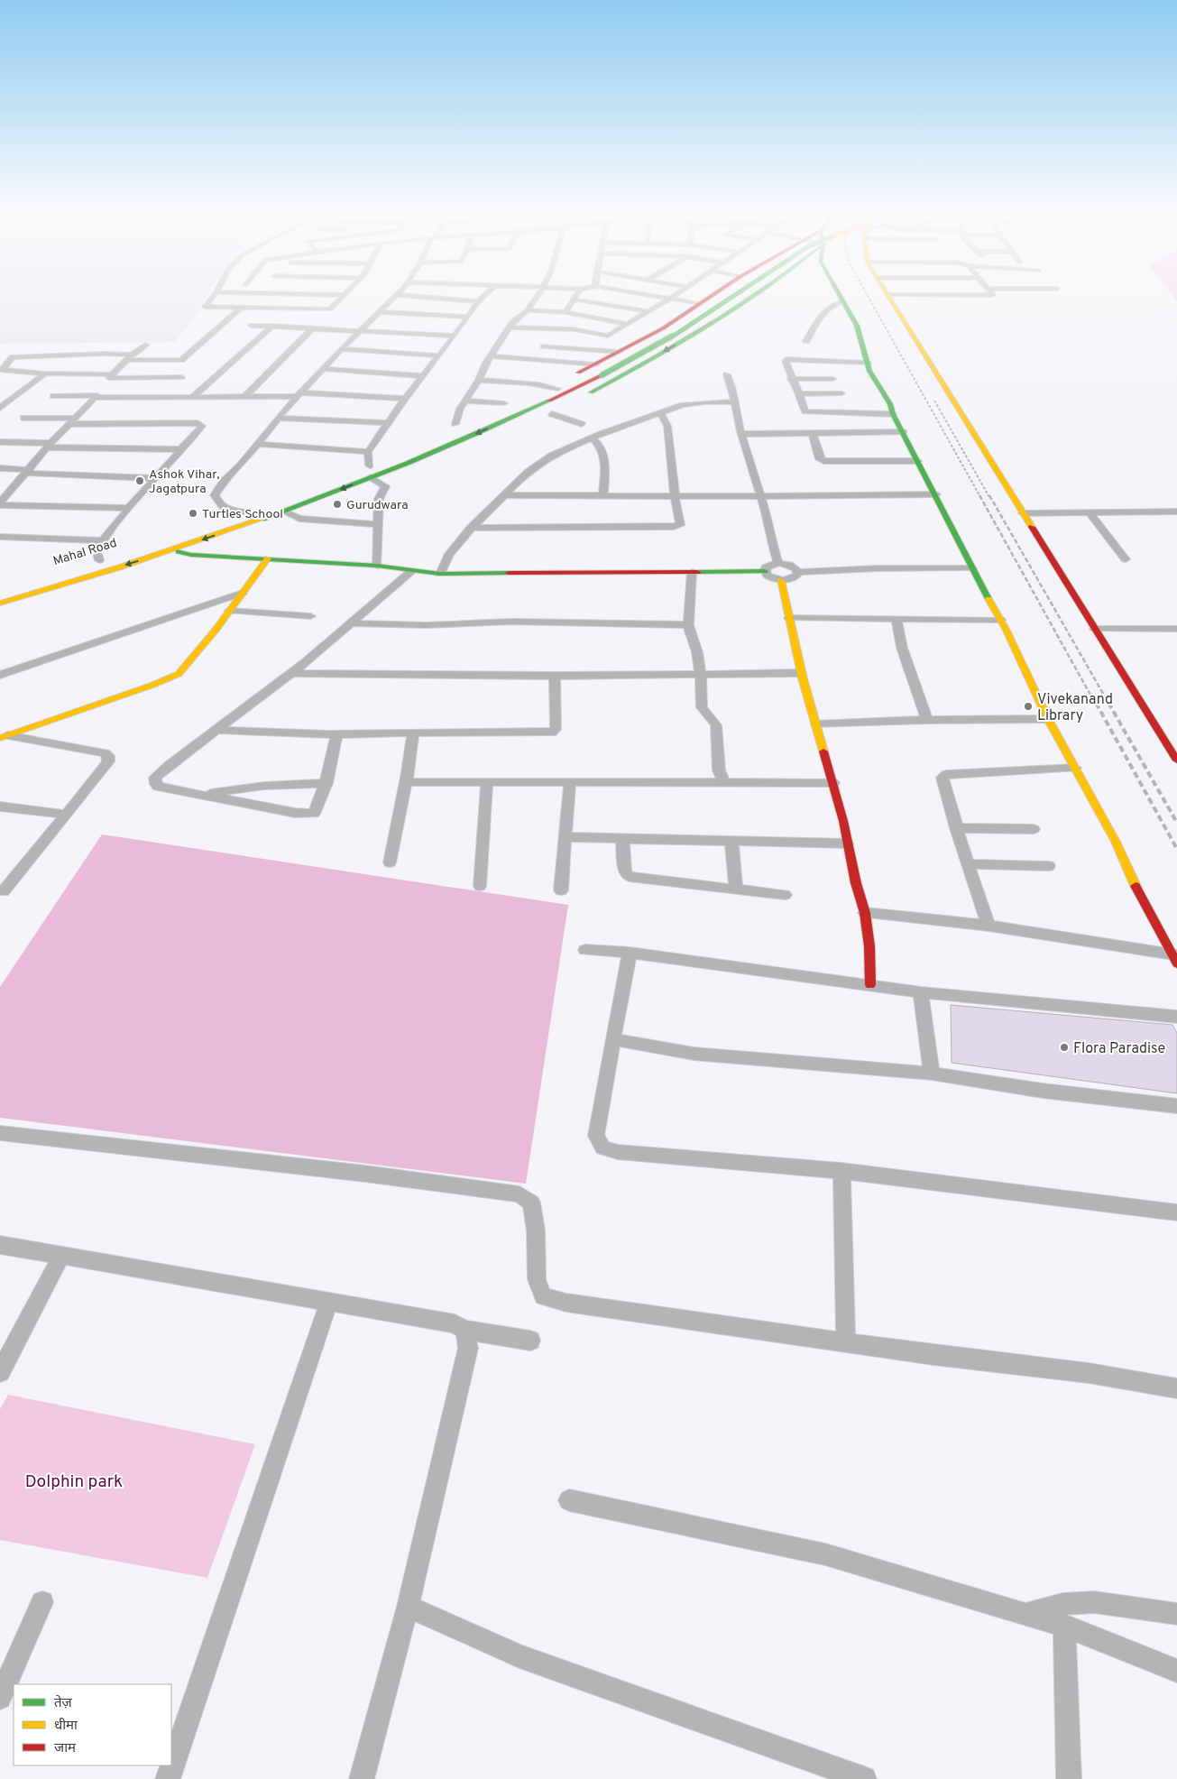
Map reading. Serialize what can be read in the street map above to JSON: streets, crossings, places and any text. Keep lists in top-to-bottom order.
{
  "streets": {
    "street": ["Mahal Road"]
  },
  "parks": ["Dolphin park"],
  "places": [
    "Ashok Vihar, Jagatpura",
    "Gurudwara",
    "Turtles School",
    "Vivekanand Library",
    "Flora Paradise"
  ],
  "legend": ["तेज़", "धीमा", "जाम"]
}
